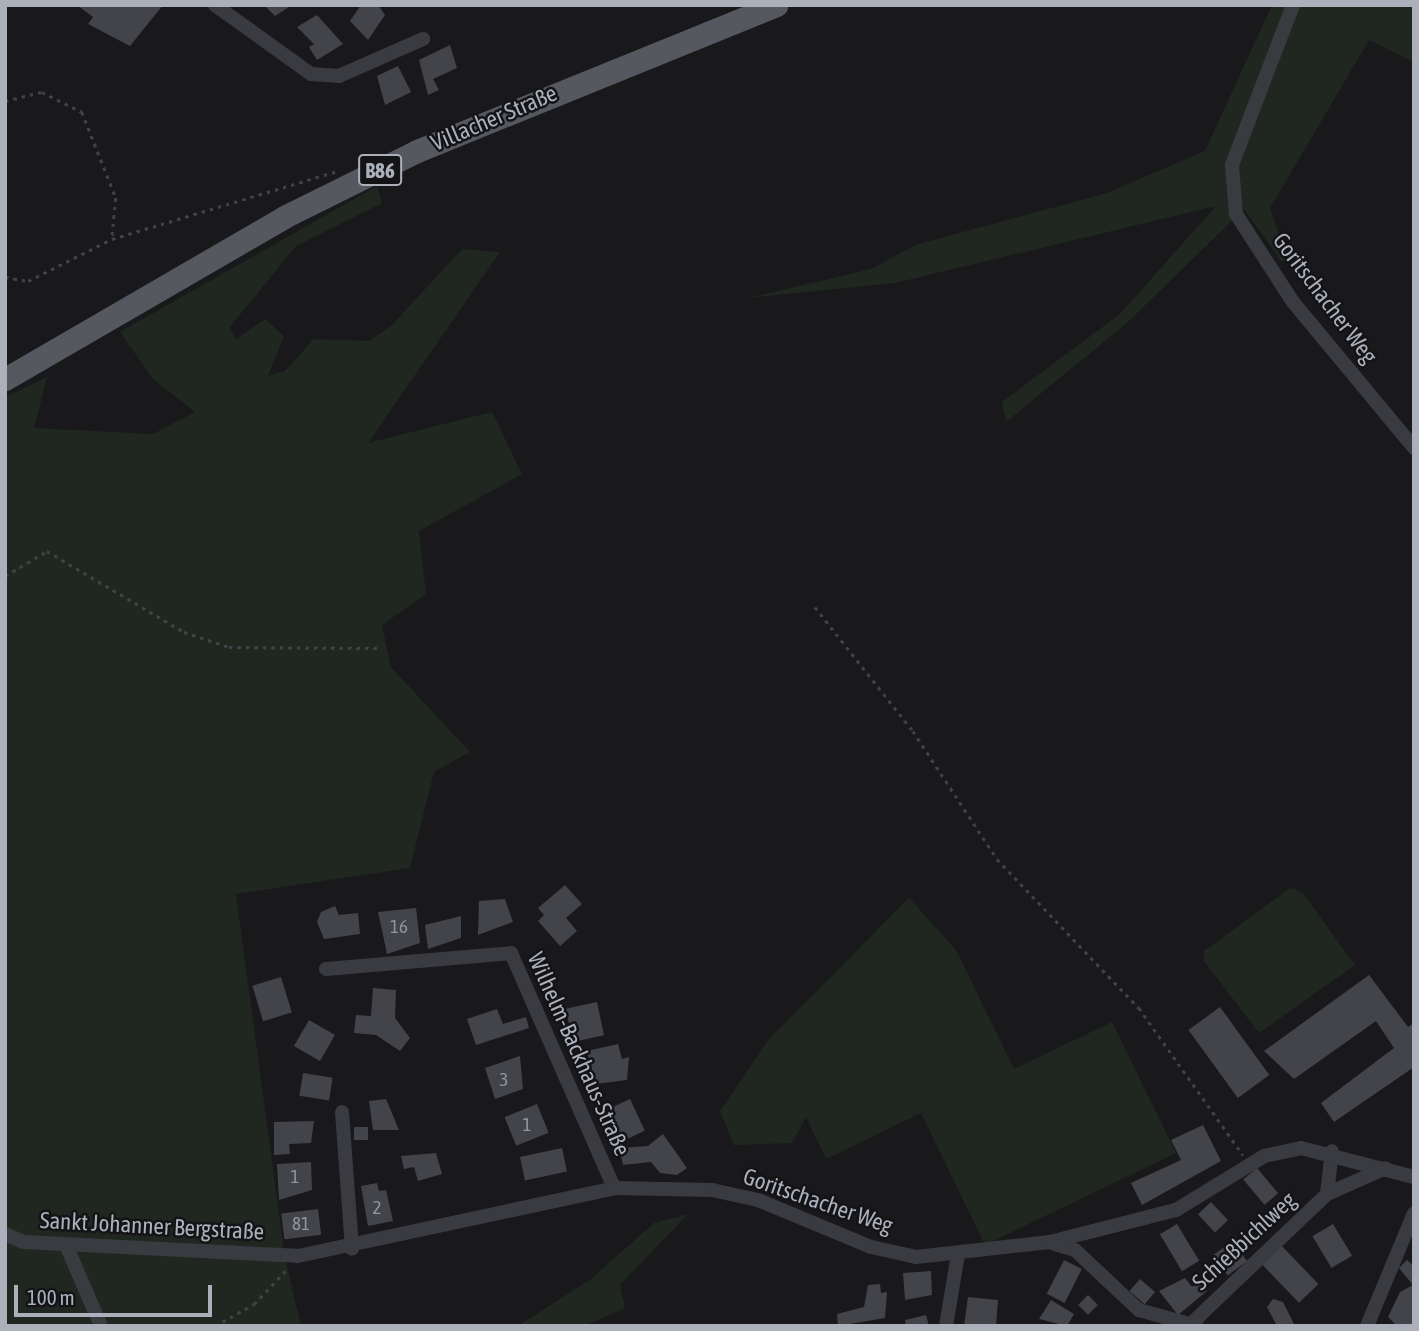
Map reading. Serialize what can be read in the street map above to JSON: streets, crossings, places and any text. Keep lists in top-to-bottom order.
{
  "streets": {
    "main road": ["Villacher Straße", "B86"],
    "street": [
      "Goritschacher Weg",
      "Wilhelm-Backhaus-Straße",
      "Sankt Johanner Bergstraße",
      "Schießbichlweg"
    ]
  },
  "crossings": [
    ["Goritschacher Weg", "Wilhelm-Backhaus-Straße"],
    ["Goritschacher Weg", "Sankt Johanner Bergstraße"],
    ["Goritschacher Weg", "Schießbichlweg"]
  ],
  "house_numbers": [
    "16",
    "3",
    "1",
    "1",
    "2",
    "81"
  ],
  "scale_bar": "100 m"
}
